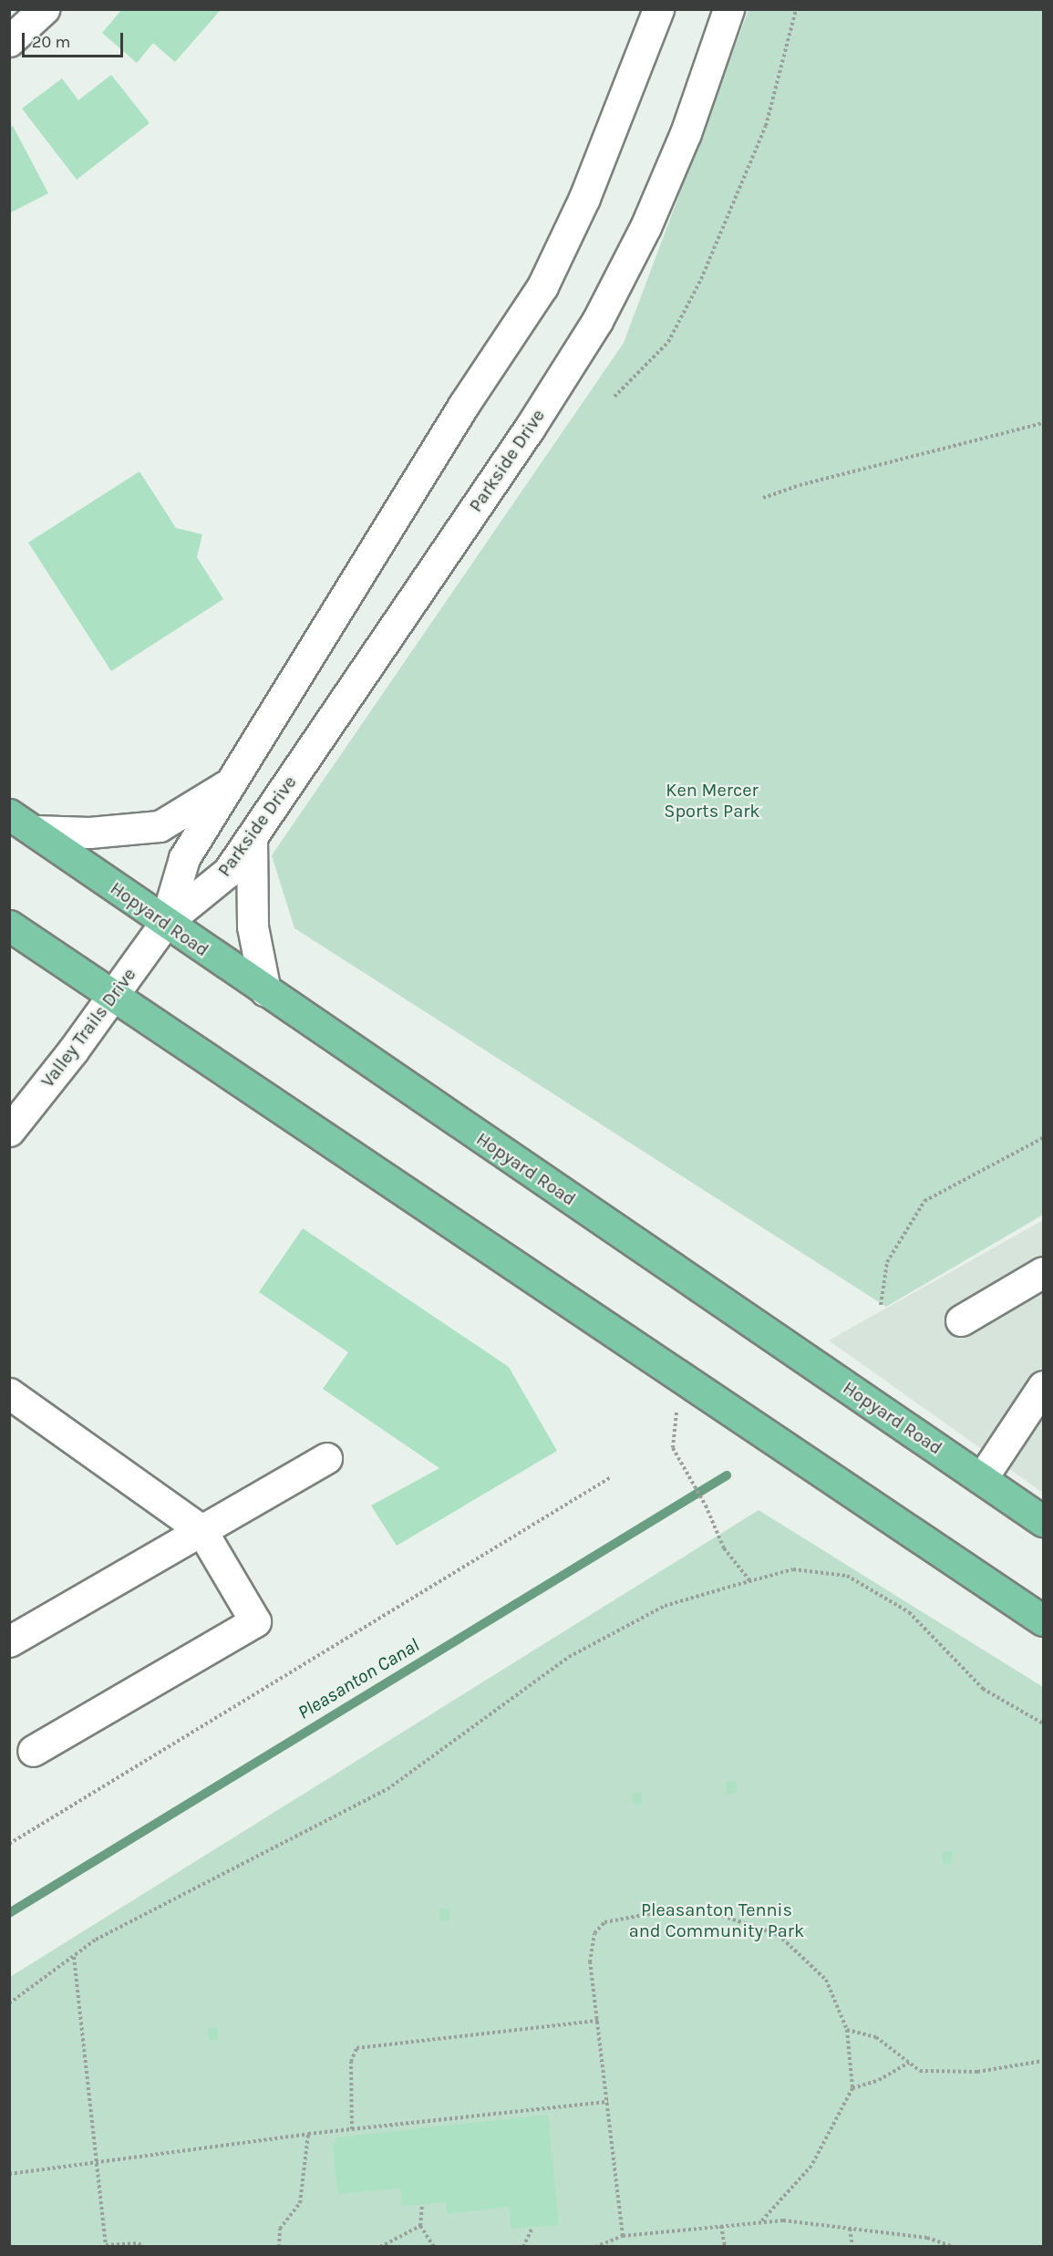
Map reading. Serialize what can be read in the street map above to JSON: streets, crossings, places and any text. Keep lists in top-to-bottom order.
{
  "streets": {
    "main road": ["Hopyard Road"],
    "street": ["Parkside Drive", "Valley Trails Drive"]
  },
  "crossings": [
    ["Parkside Drive", "Hopyard Road"],
    ["Parkside Drive", "Valley Trails Drive"],
    ["Hopyard Road", "Valley Trails Drive"]
  ],
  "water": ["Pleasanton Canal"],
  "parks": ["Ken Mercer Sports Park", "Pleasanton Tennis and Community Park"],
  "scale_bar": "20 m"
}
